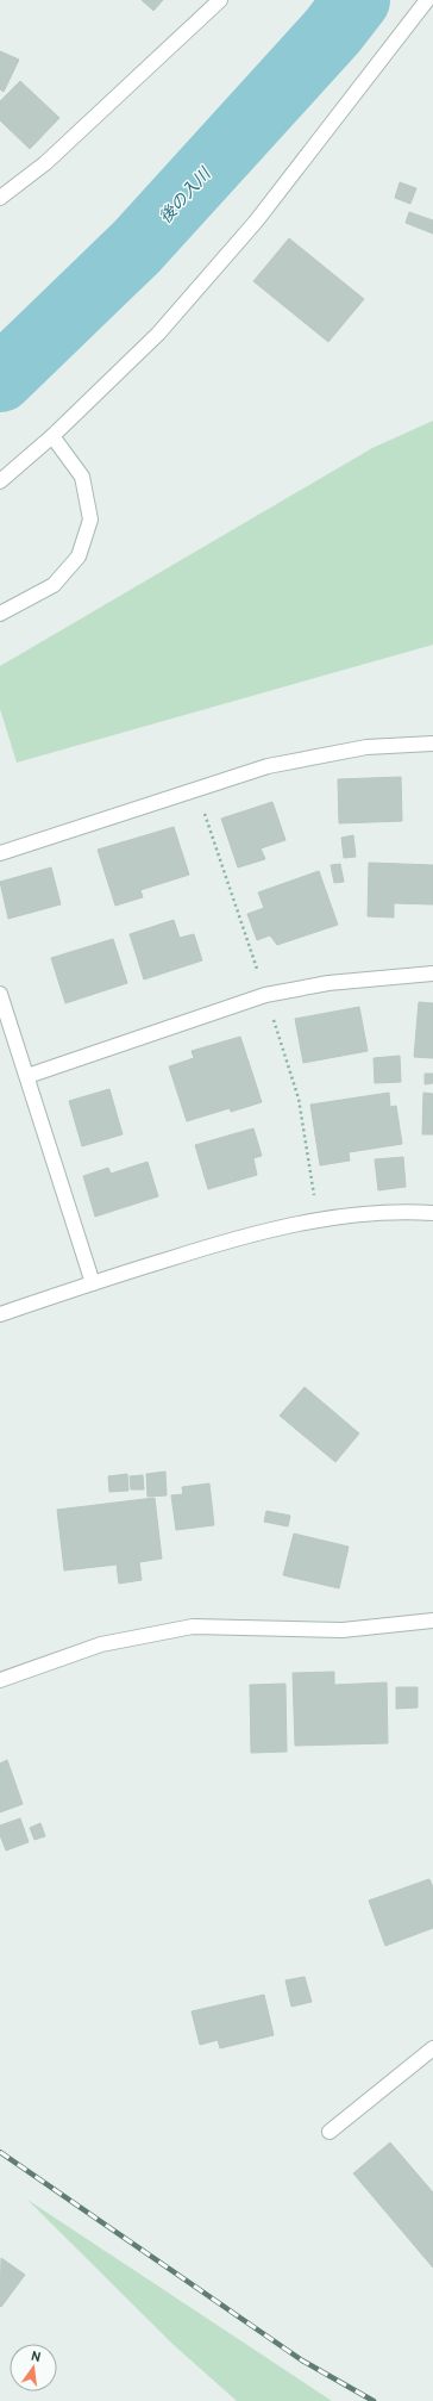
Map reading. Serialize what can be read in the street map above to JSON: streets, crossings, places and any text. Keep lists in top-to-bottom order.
{
  "water": ["後の入川"],
  "north": "top"
}
